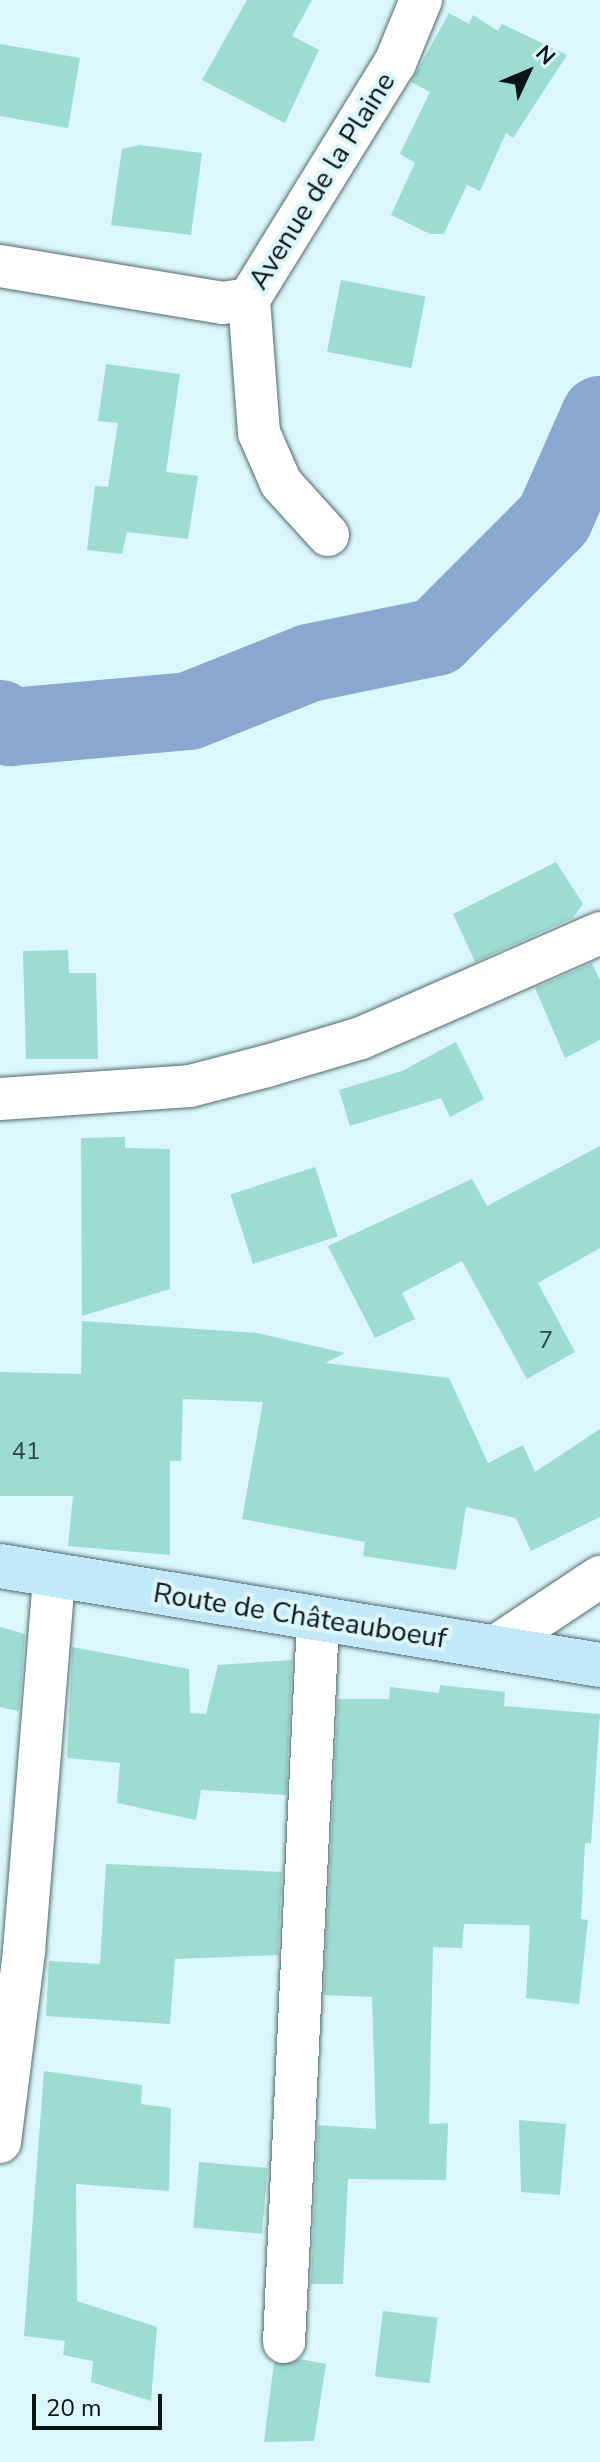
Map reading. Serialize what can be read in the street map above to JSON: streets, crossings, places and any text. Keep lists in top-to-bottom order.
{
  "streets": {
    "main road": ["Route de Châteauboeuf"],
    "street": ["Avenue de la Plaine"]
  },
  "house_numbers": ["7", "41"],
  "scale_bar": "20 m",
  "north": "top right"
}
